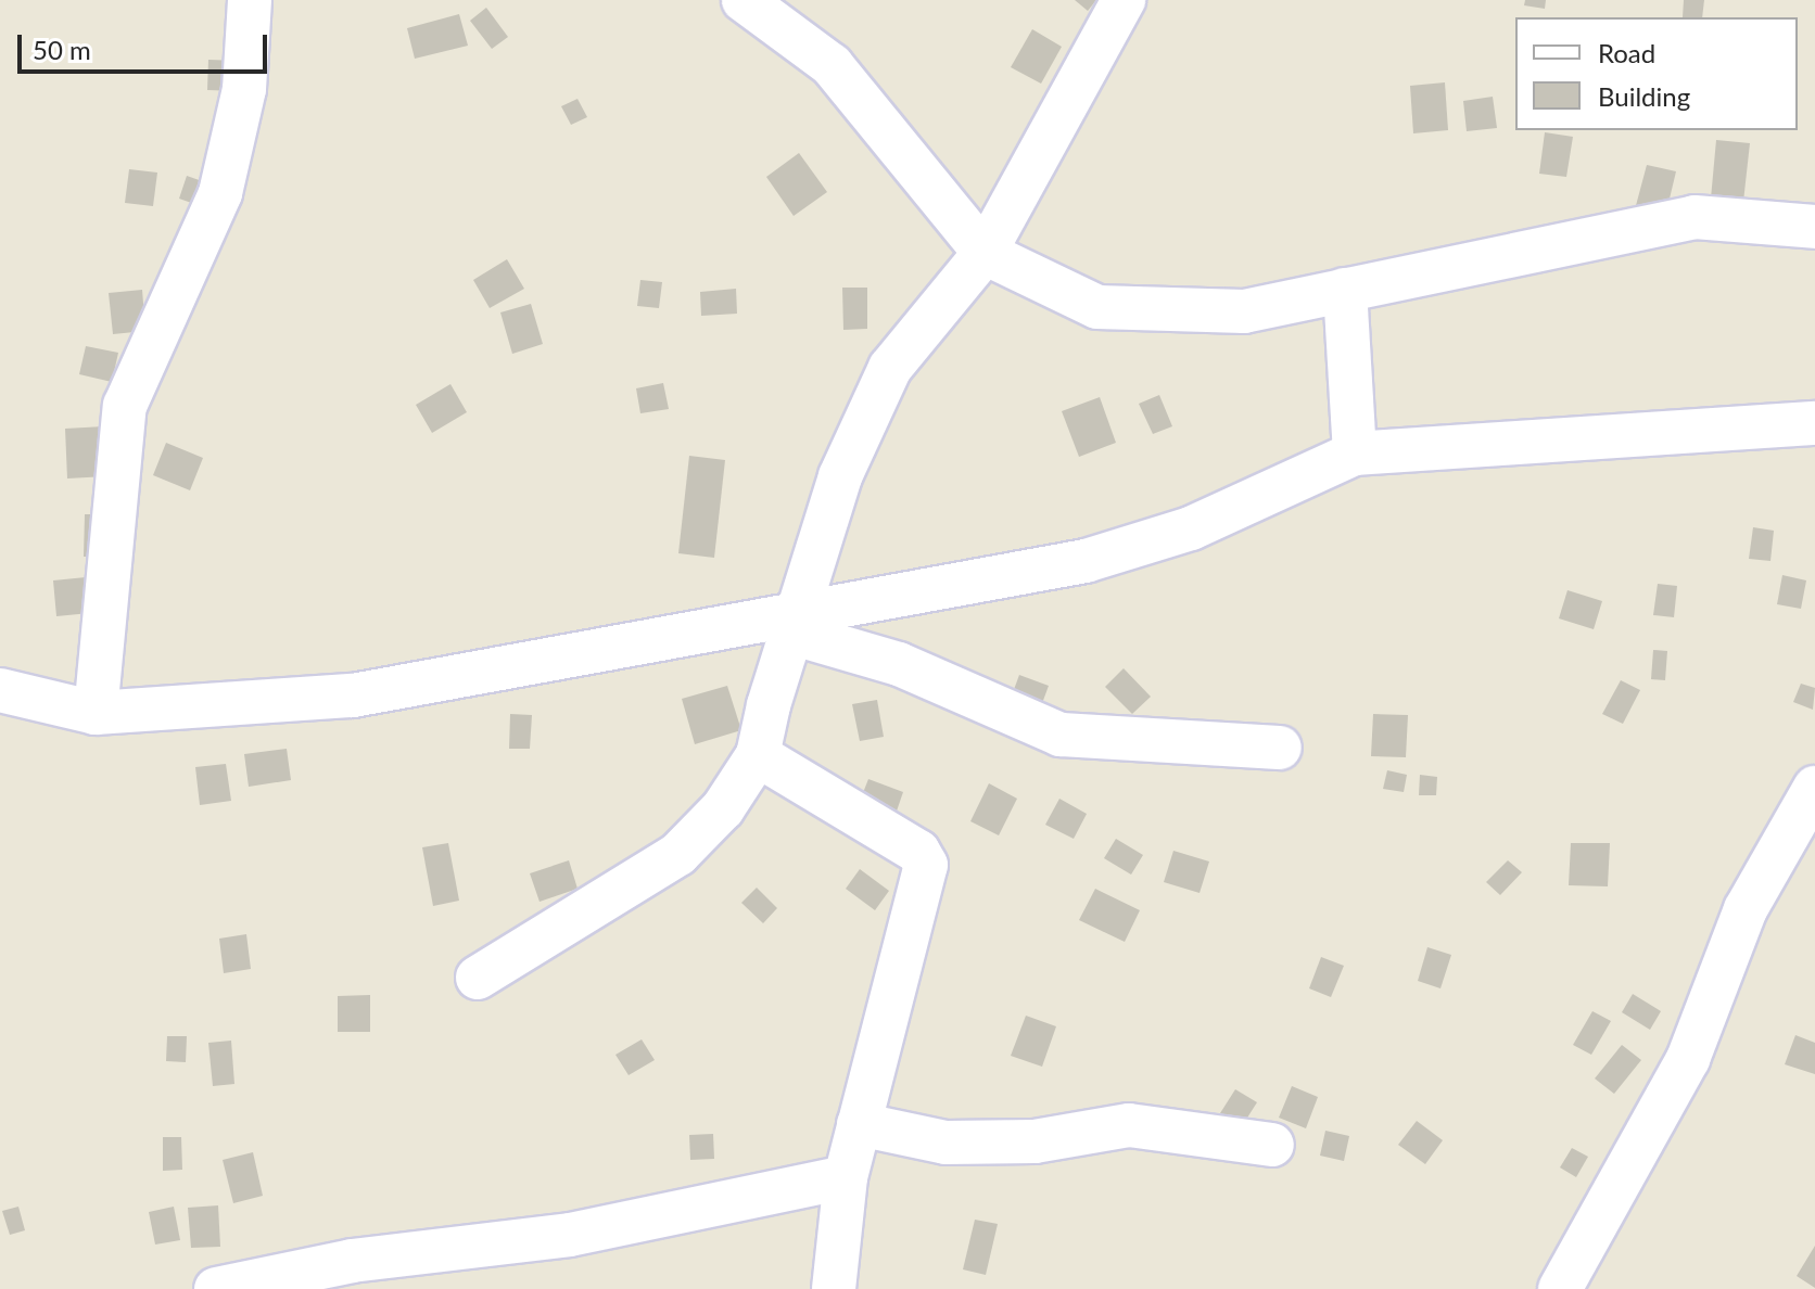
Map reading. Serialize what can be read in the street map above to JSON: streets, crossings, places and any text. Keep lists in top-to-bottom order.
{
  "legend": ["Road", "Building"],
  "scale_bar": "50 m"
}
